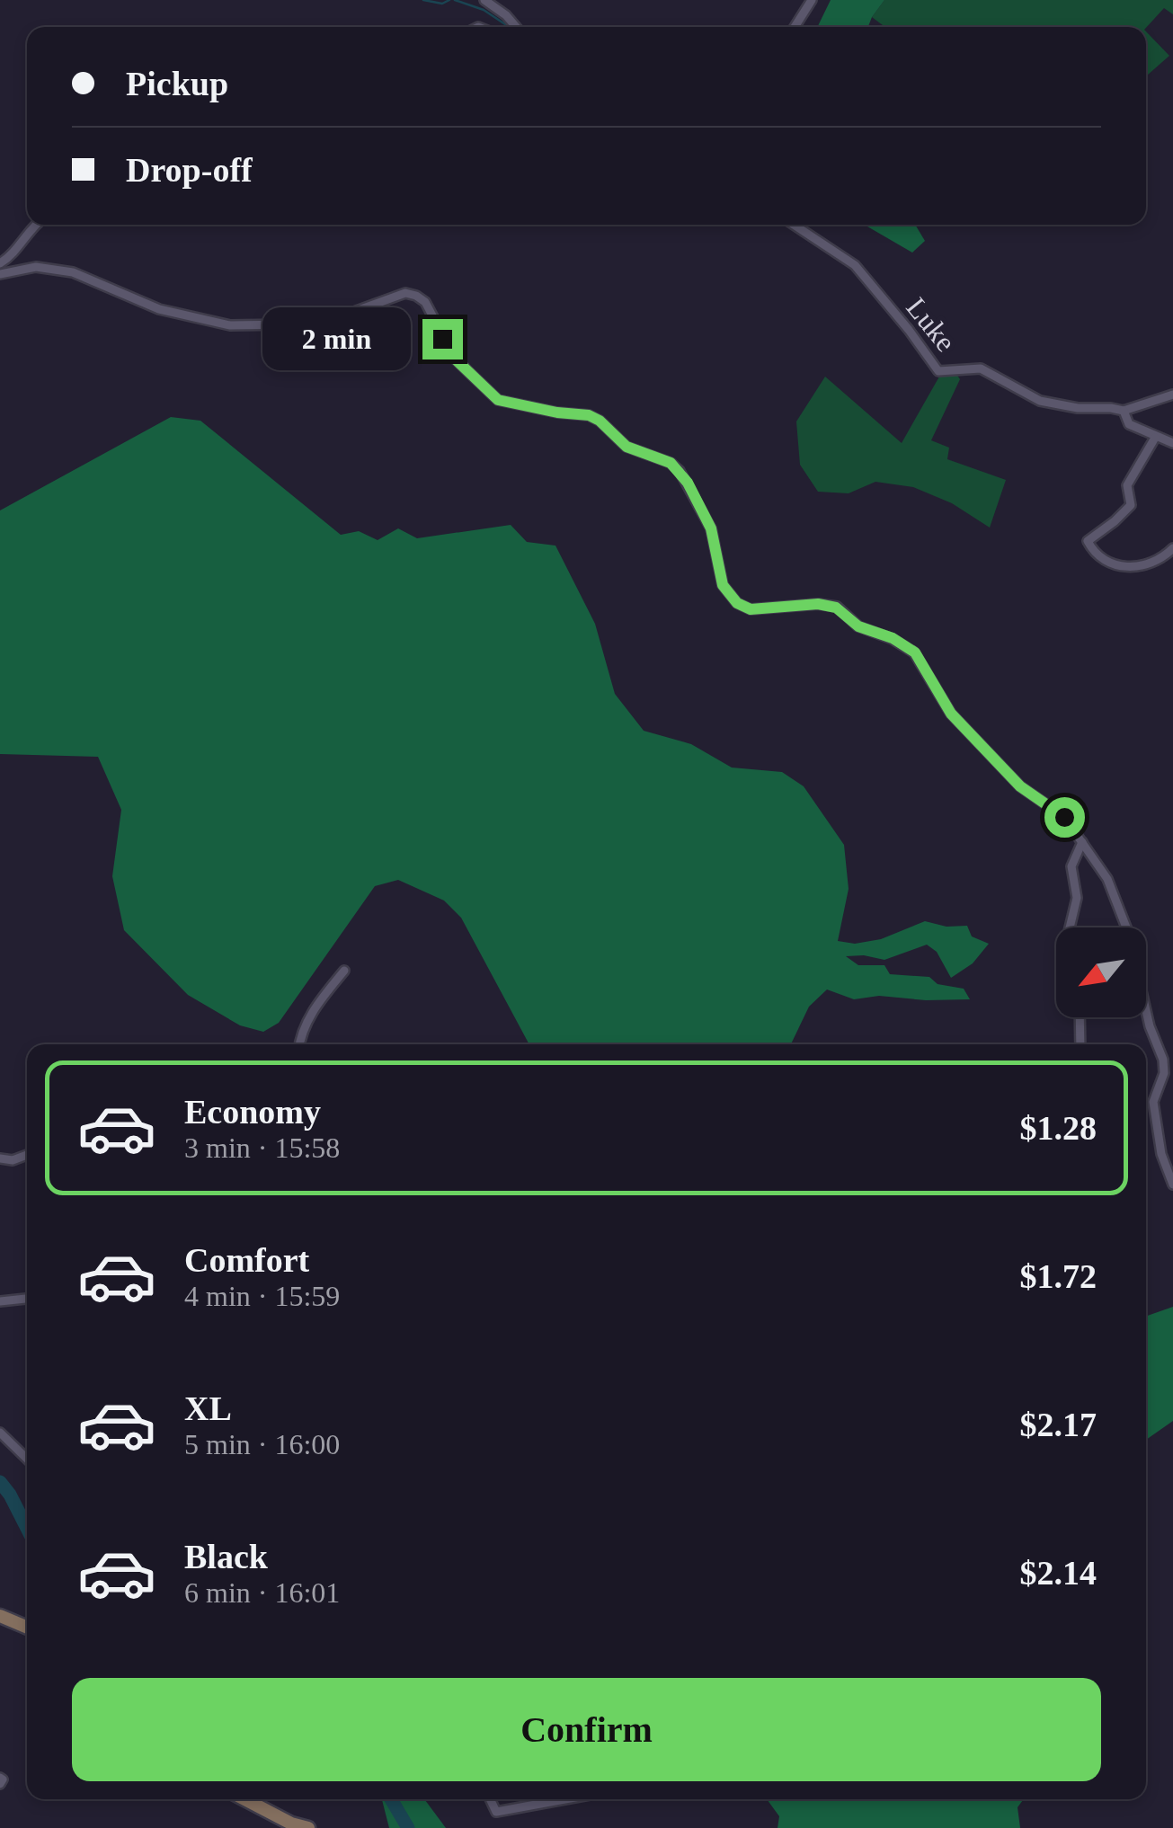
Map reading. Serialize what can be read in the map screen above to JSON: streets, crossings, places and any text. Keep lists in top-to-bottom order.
{
  "streets": {
    "street": ["Luke"]
  },
  "north": "bottom left",
  "page": {
    "banner": ["Pickup", "Drop-off"],
    "bubble": "2 min",
    "list": [
      {
        "name": "Economy",
        "note": "3 min · 15:58",
        "value": "$1.28"
      },
      {
        "name": "Comfort",
        "note": "4 min · 15:59",
        "value": "$1.72"
      },
      {
        "name": "XL",
        "note": "5 min · 16:00",
        "value": "$2.17"
      },
      {
        "name": "Black",
        "note": "6 min · 16:01",
        "value": "$2.14"
      }
    ],
    "buttons": "Confirm"
  }
}
